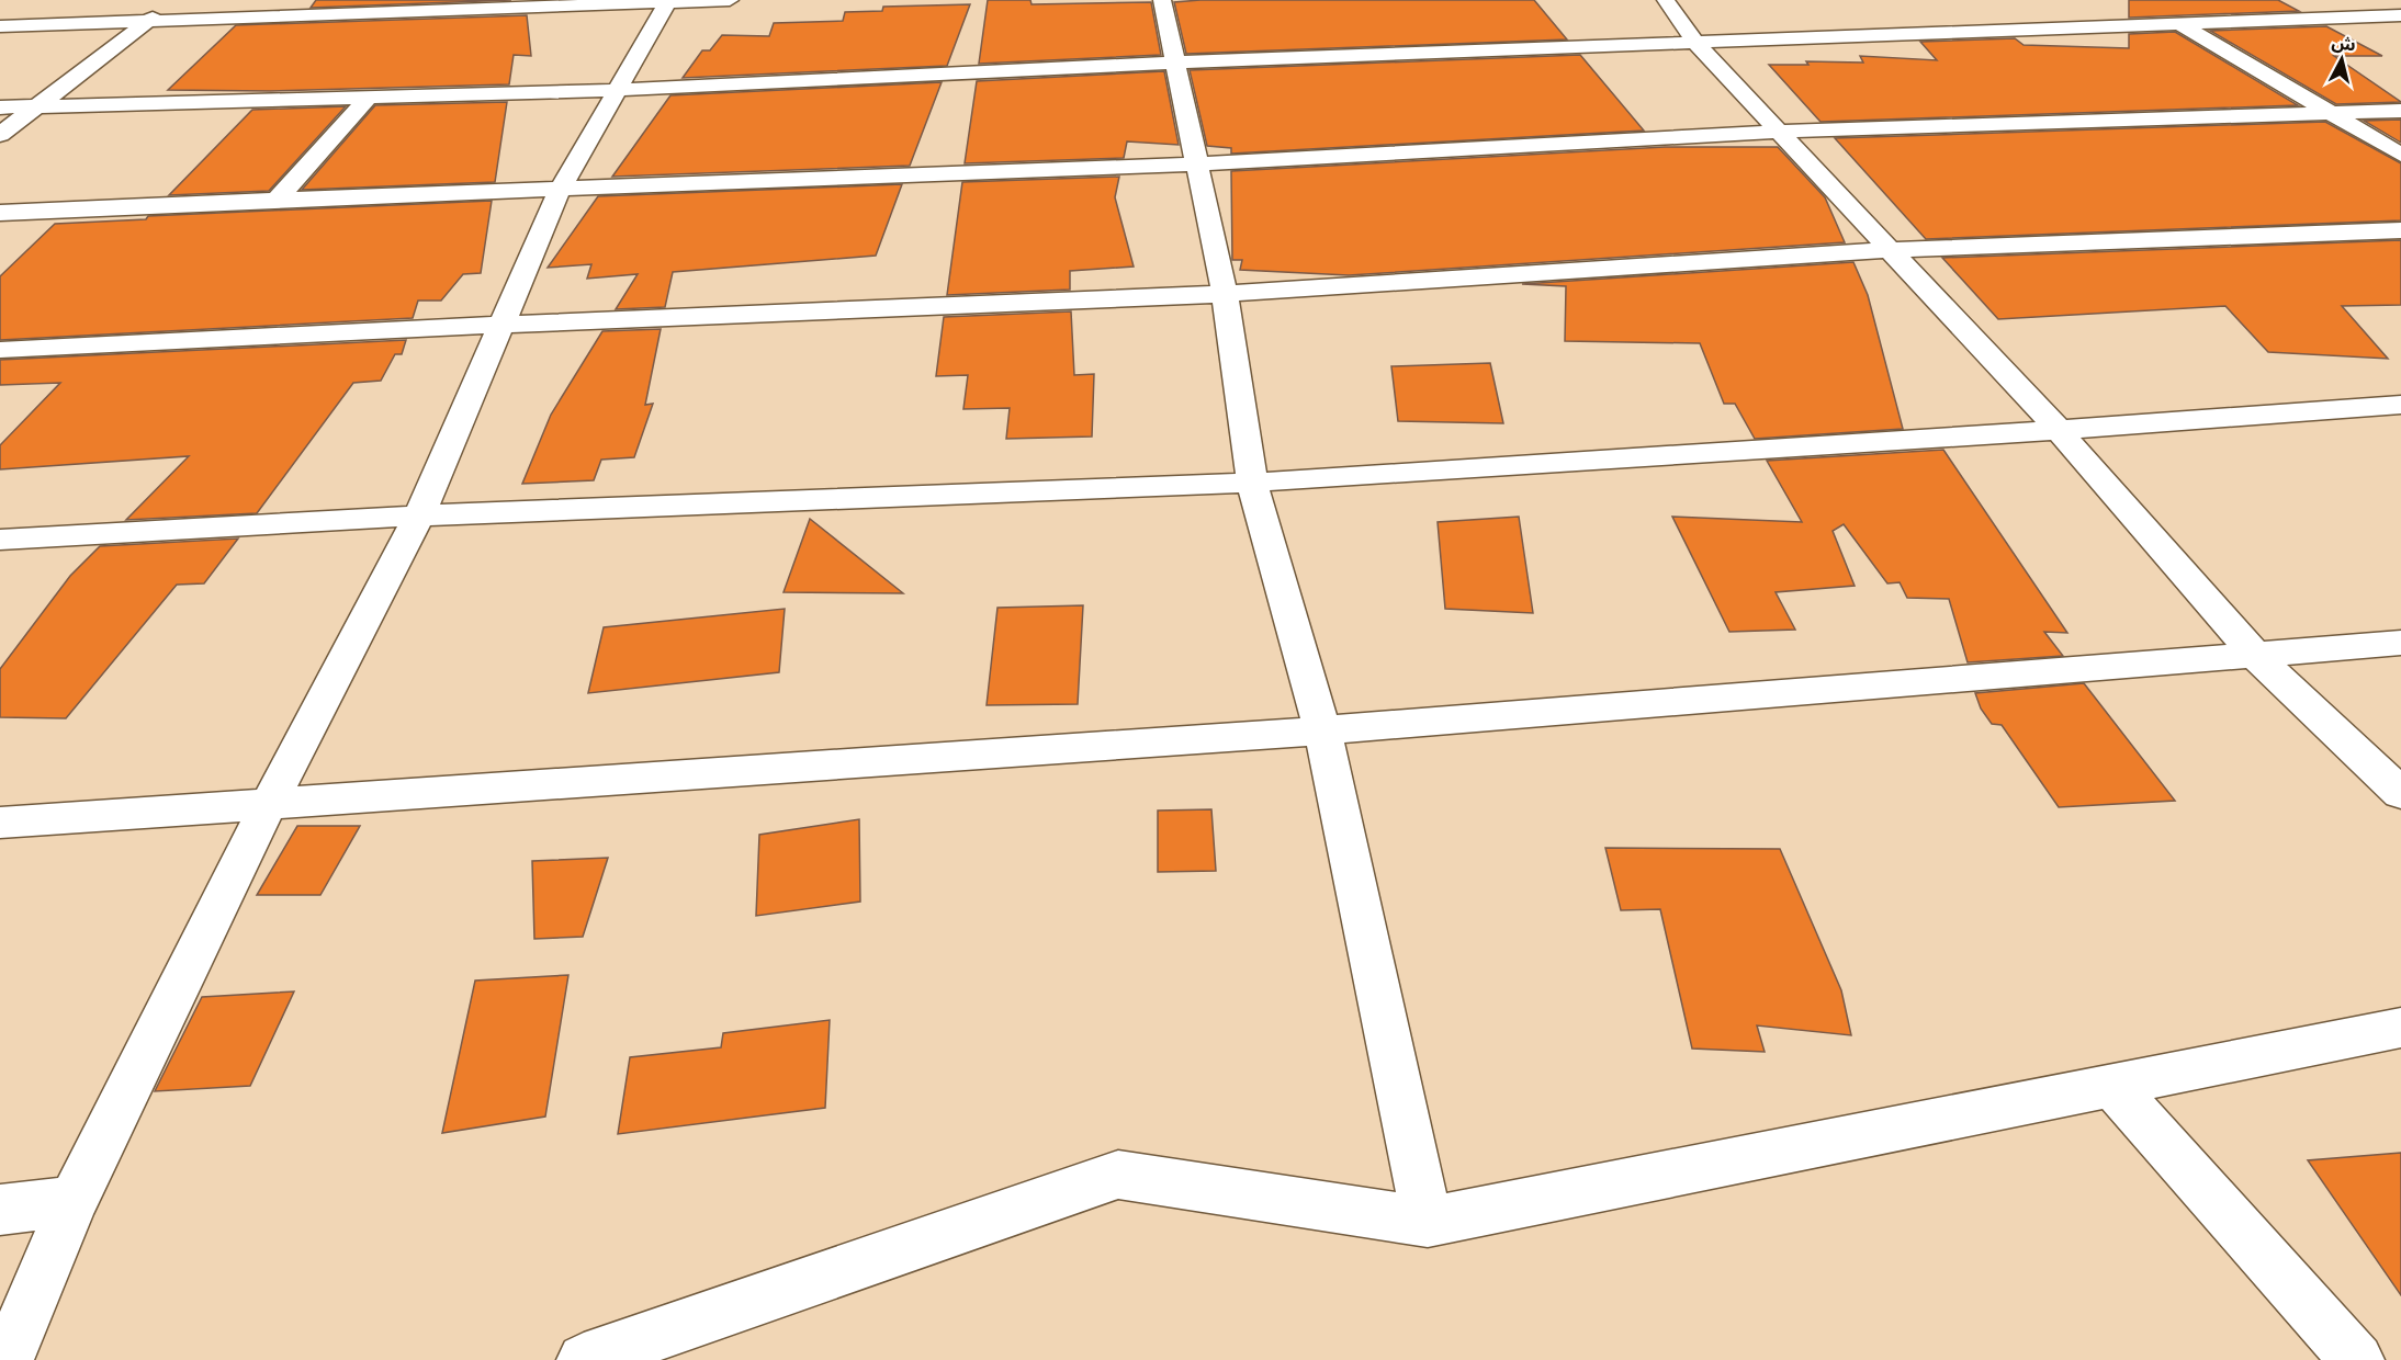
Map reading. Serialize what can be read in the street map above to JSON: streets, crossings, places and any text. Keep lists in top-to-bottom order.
{
  "north": "top"
}
